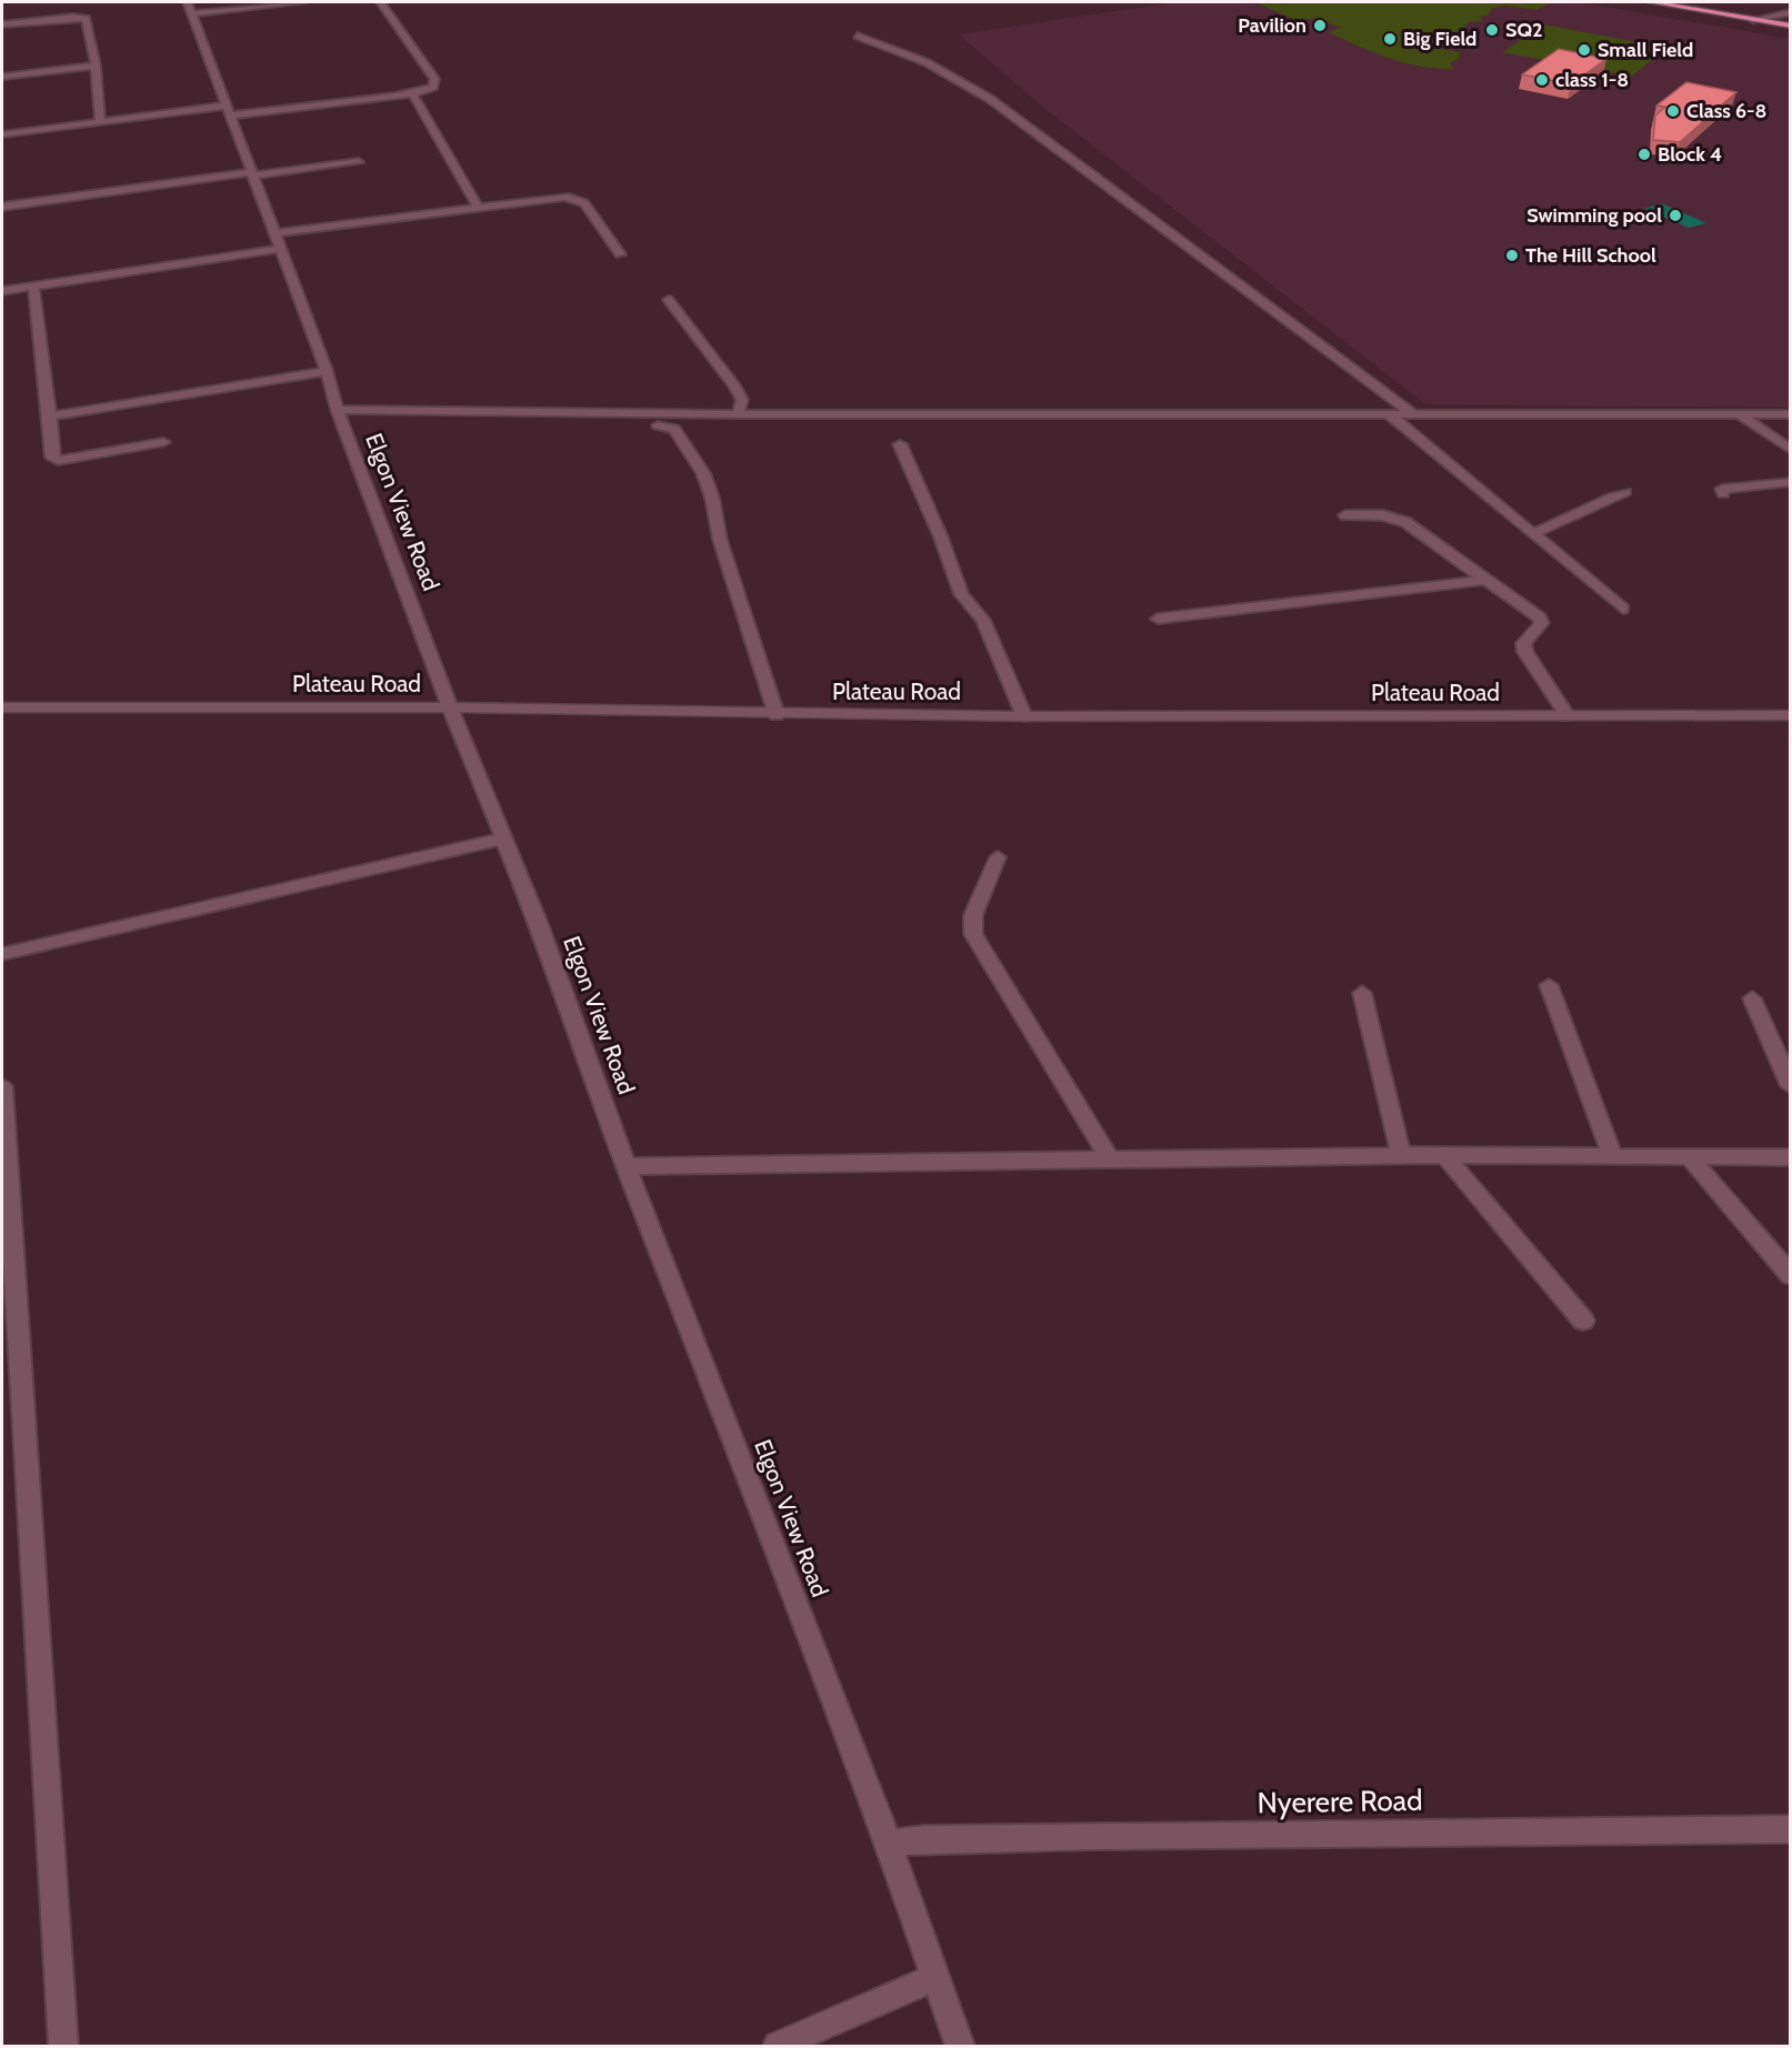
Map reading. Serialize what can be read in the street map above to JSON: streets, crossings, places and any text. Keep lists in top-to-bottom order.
{
  "streets": {
    "street": ["Elgon View Road", "Plateau Road", "Nyerere Road"]
  },
  "crossings": [
    ["Elgon View Road", "Plateau Road"],
    ["Elgon View Road", "Nyerere Road"]
  ],
  "places": [
    "Pavilion",
    "SQ2",
    "Big Field",
    "Small Field",
    "class 1-8",
    "Class 6-8",
    "Block 4",
    "Swimming pool",
    "The Hill School"
  ]
}
